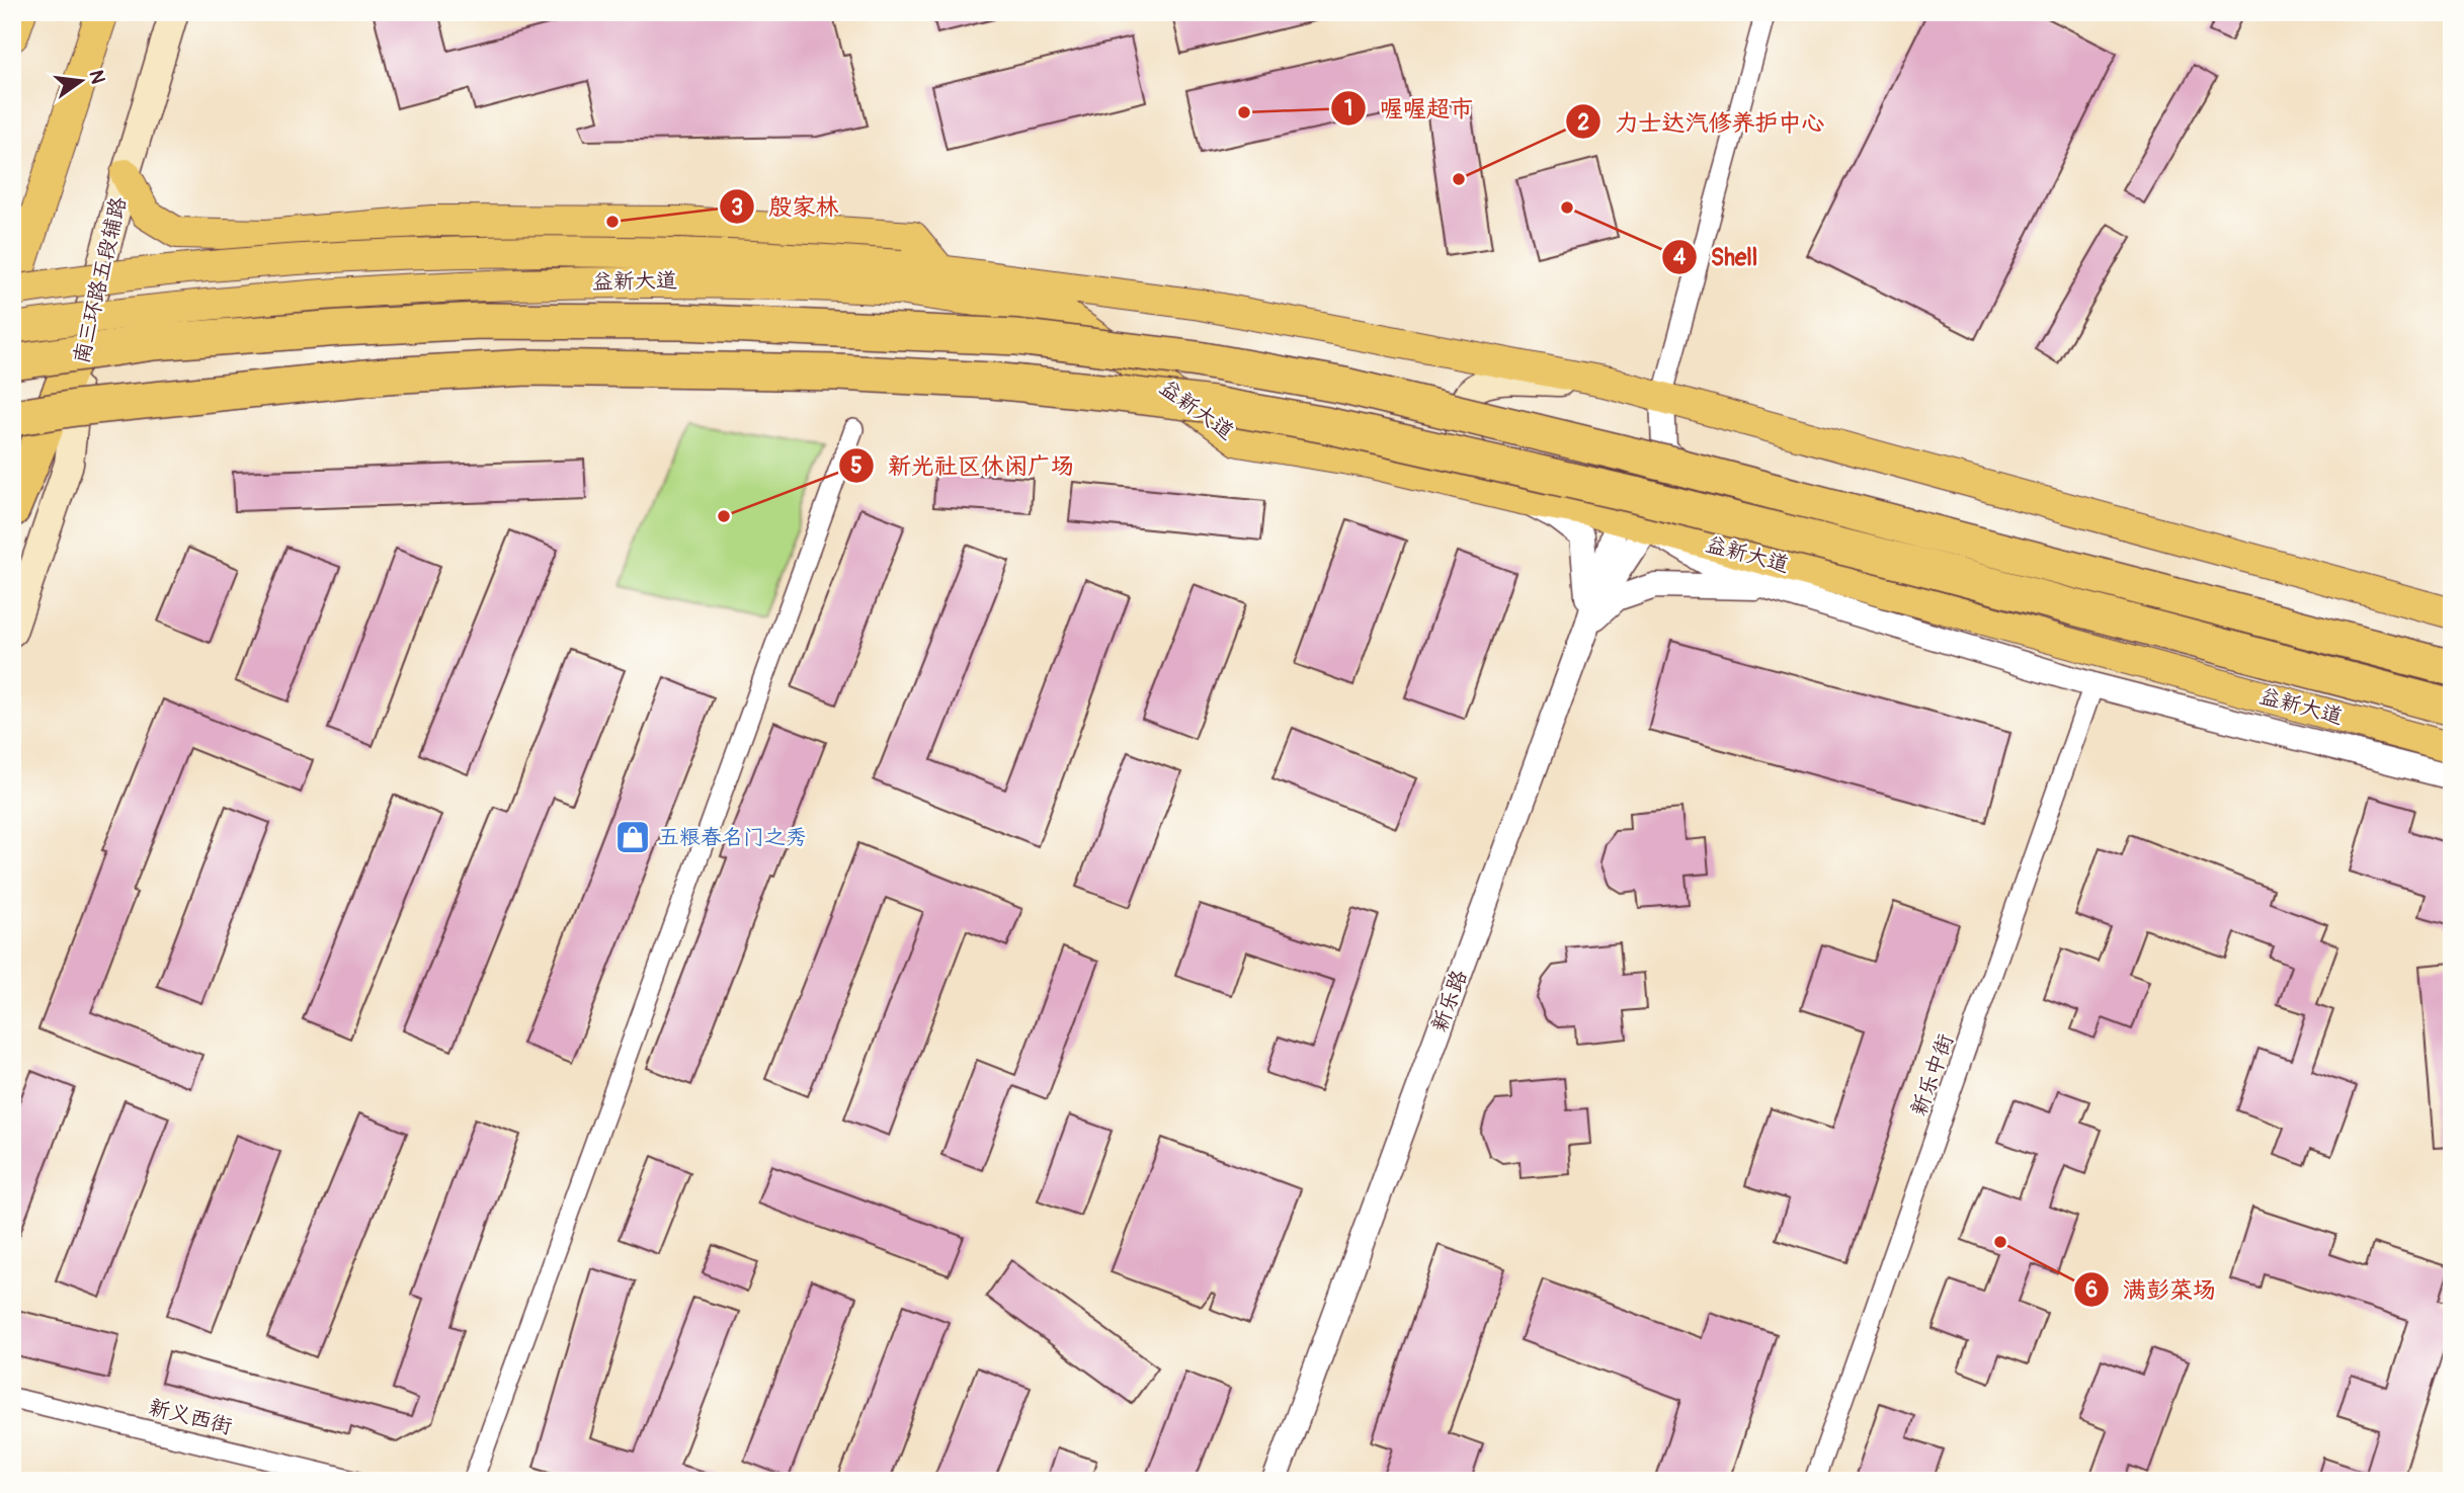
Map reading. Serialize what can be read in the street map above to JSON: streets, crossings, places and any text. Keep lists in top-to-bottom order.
{
  "streets": {
    "main road": ["南三环路五段辅路", "益新大道"],
    "street": ["新乐路", "新乐中街", "新义西街"]
  },
  "crossings": [
    ["益新大道", "新乐路"]
  ],
  "places": {
    "other": [
      "喔喔超市",
      "力士达汽修养护中心",
      "Shell",
      "殷家林",
      "新光社区休闲广场",
      "满彭菜场"
    ],
    "shop": ["五粮春名门之秀"]
  },
  "north": "right"
}
